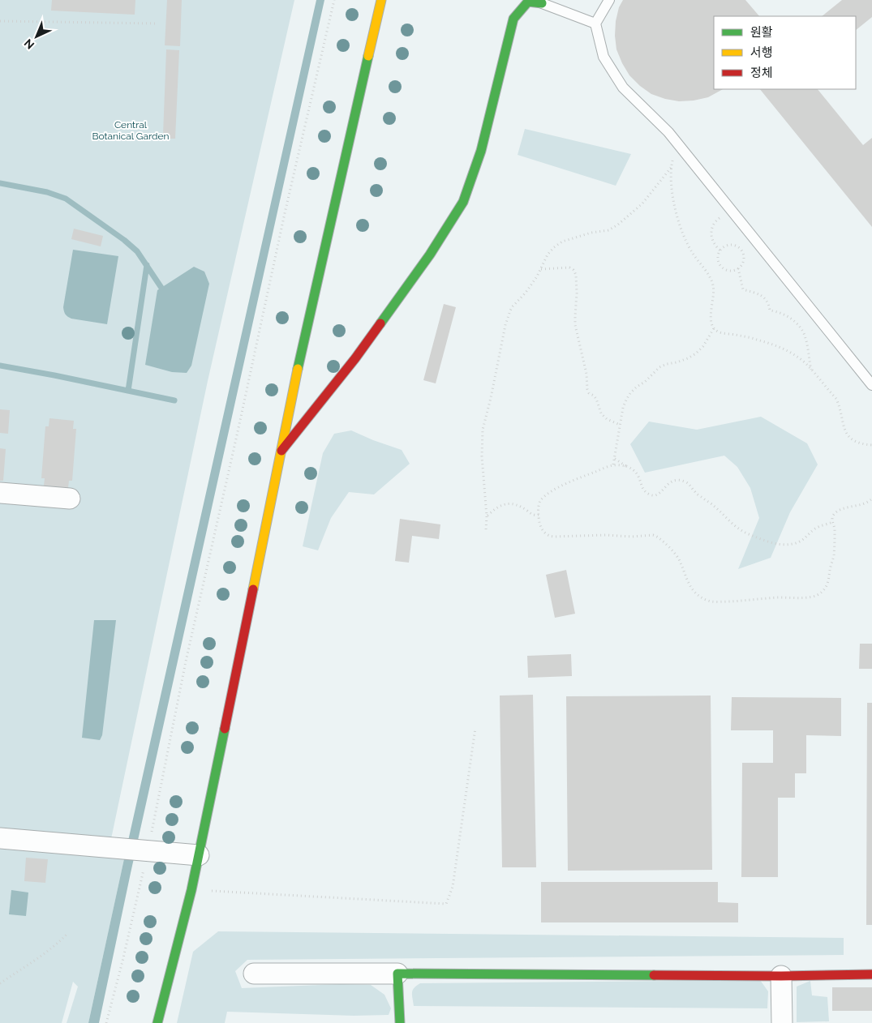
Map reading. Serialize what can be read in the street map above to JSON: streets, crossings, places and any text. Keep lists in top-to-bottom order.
{
  "parks": ["Central Botanical Garden"],
  "legend": ["원활", "서행", "정체"],
  "north": "bottom left"
}
